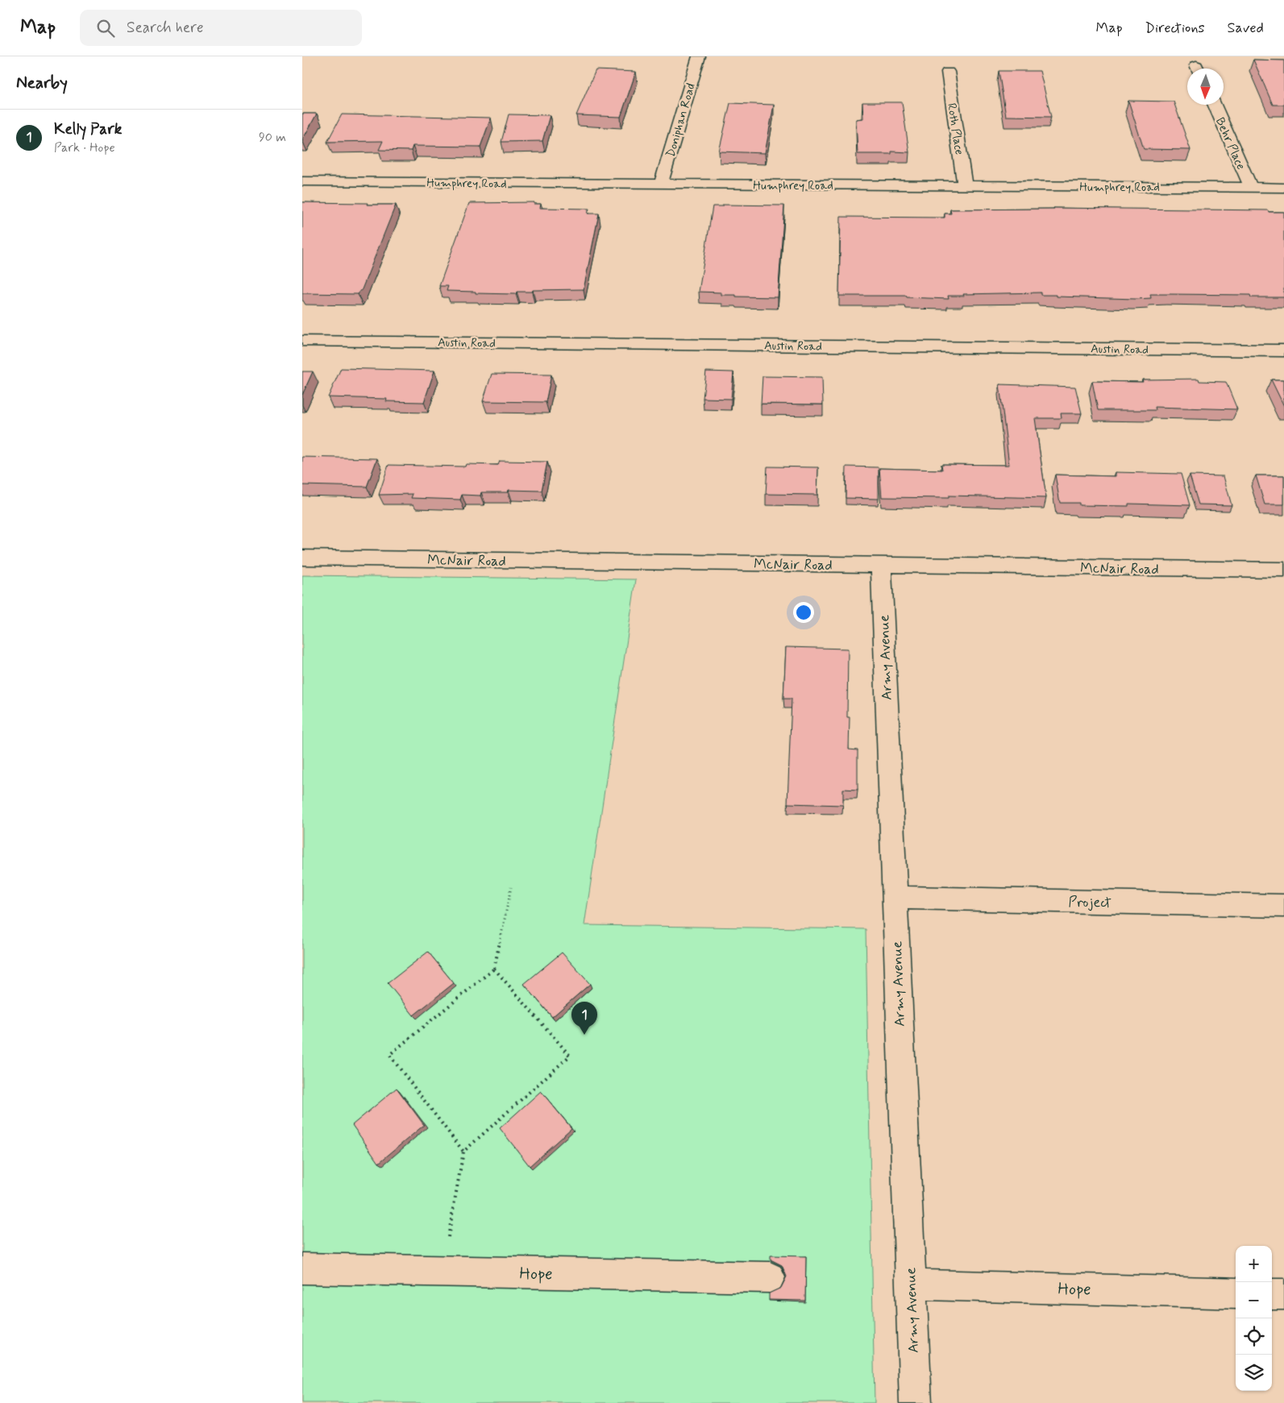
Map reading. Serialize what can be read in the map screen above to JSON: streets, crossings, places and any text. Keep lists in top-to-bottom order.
{
  "streets": {
    "street": [
      "Doniphan Road",
      "Roth Place",
      "Behr Place",
      "Humphrey Road",
      "Austin Road",
      "McNair Road",
      "Army Avenue",
      "Project",
      "Hope"
    ]
  },
  "crossings": [
    ["Doniphan Road", "Humphrey Road"],
    ["Roth Place", "Humphrey Road"],
    ["Behr Place", "Humphrey Road"],
    ["McNair Road", "Army Avenue"],
    ["Army Avenue", "Project"],
    ["Army Avenue", "Hope"]
  ],
  "north": "bottom",
  "page": {
    "header": "Map",
    "search": "Search here",
    "nav": ["Map", "Directions", "Saved"],
    "heading": "Nearby",
    "list": [
      {
        "mark": "1",
        "name": "Kelly Park",
        "note": "Park · Hope",
        "value": "90 m"
      }
    ],
    "pins": "1",
    "map_buttons": ["+", "−"]
  }
}
